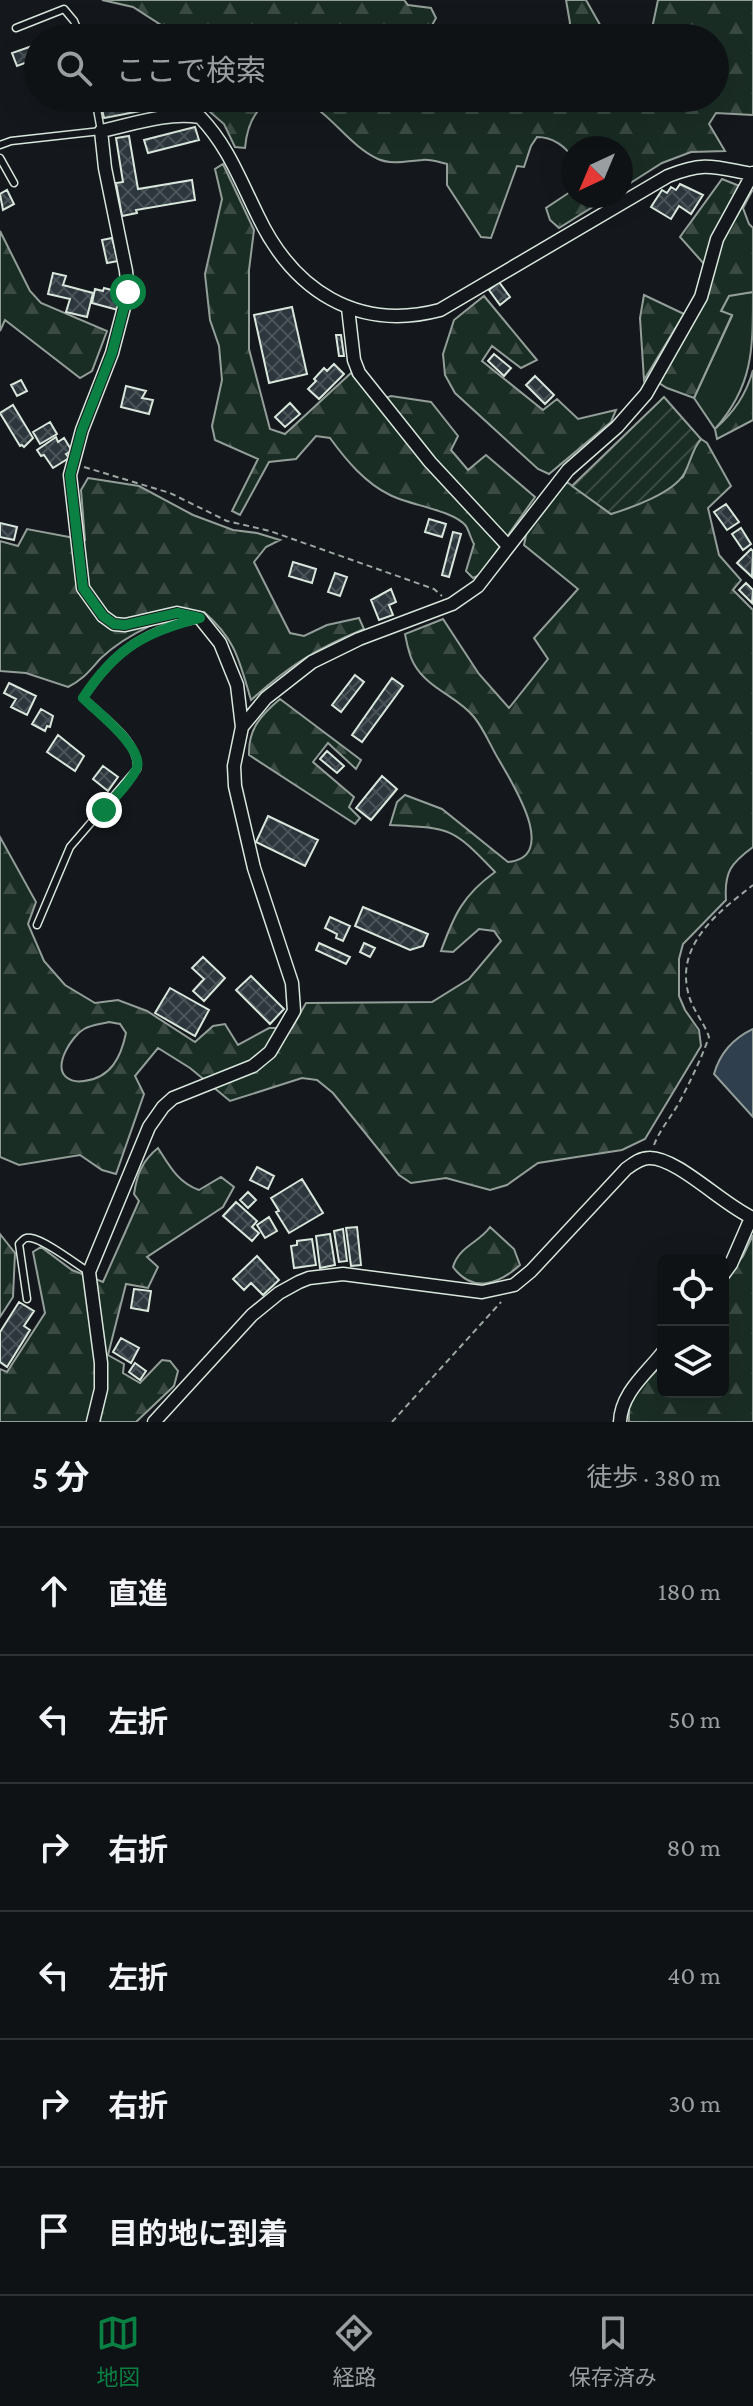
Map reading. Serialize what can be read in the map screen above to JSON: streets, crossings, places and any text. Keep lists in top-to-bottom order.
{
  "north": "bottom left",
  "page": {
    "search": "ここで検索",
    "heading": ["5 分", "徒歩 · 380 m"],
    "list": [
      ["直進", "180 m"],
      ["左折", "50 m"],
      ["右折", "80 m"],
      ["左折", "40 m"],
      ["右折", "30 m"],
      "目的地に到着"
    ],
    "nav": ["地図", "経路", "保存済み"]
  }
}
